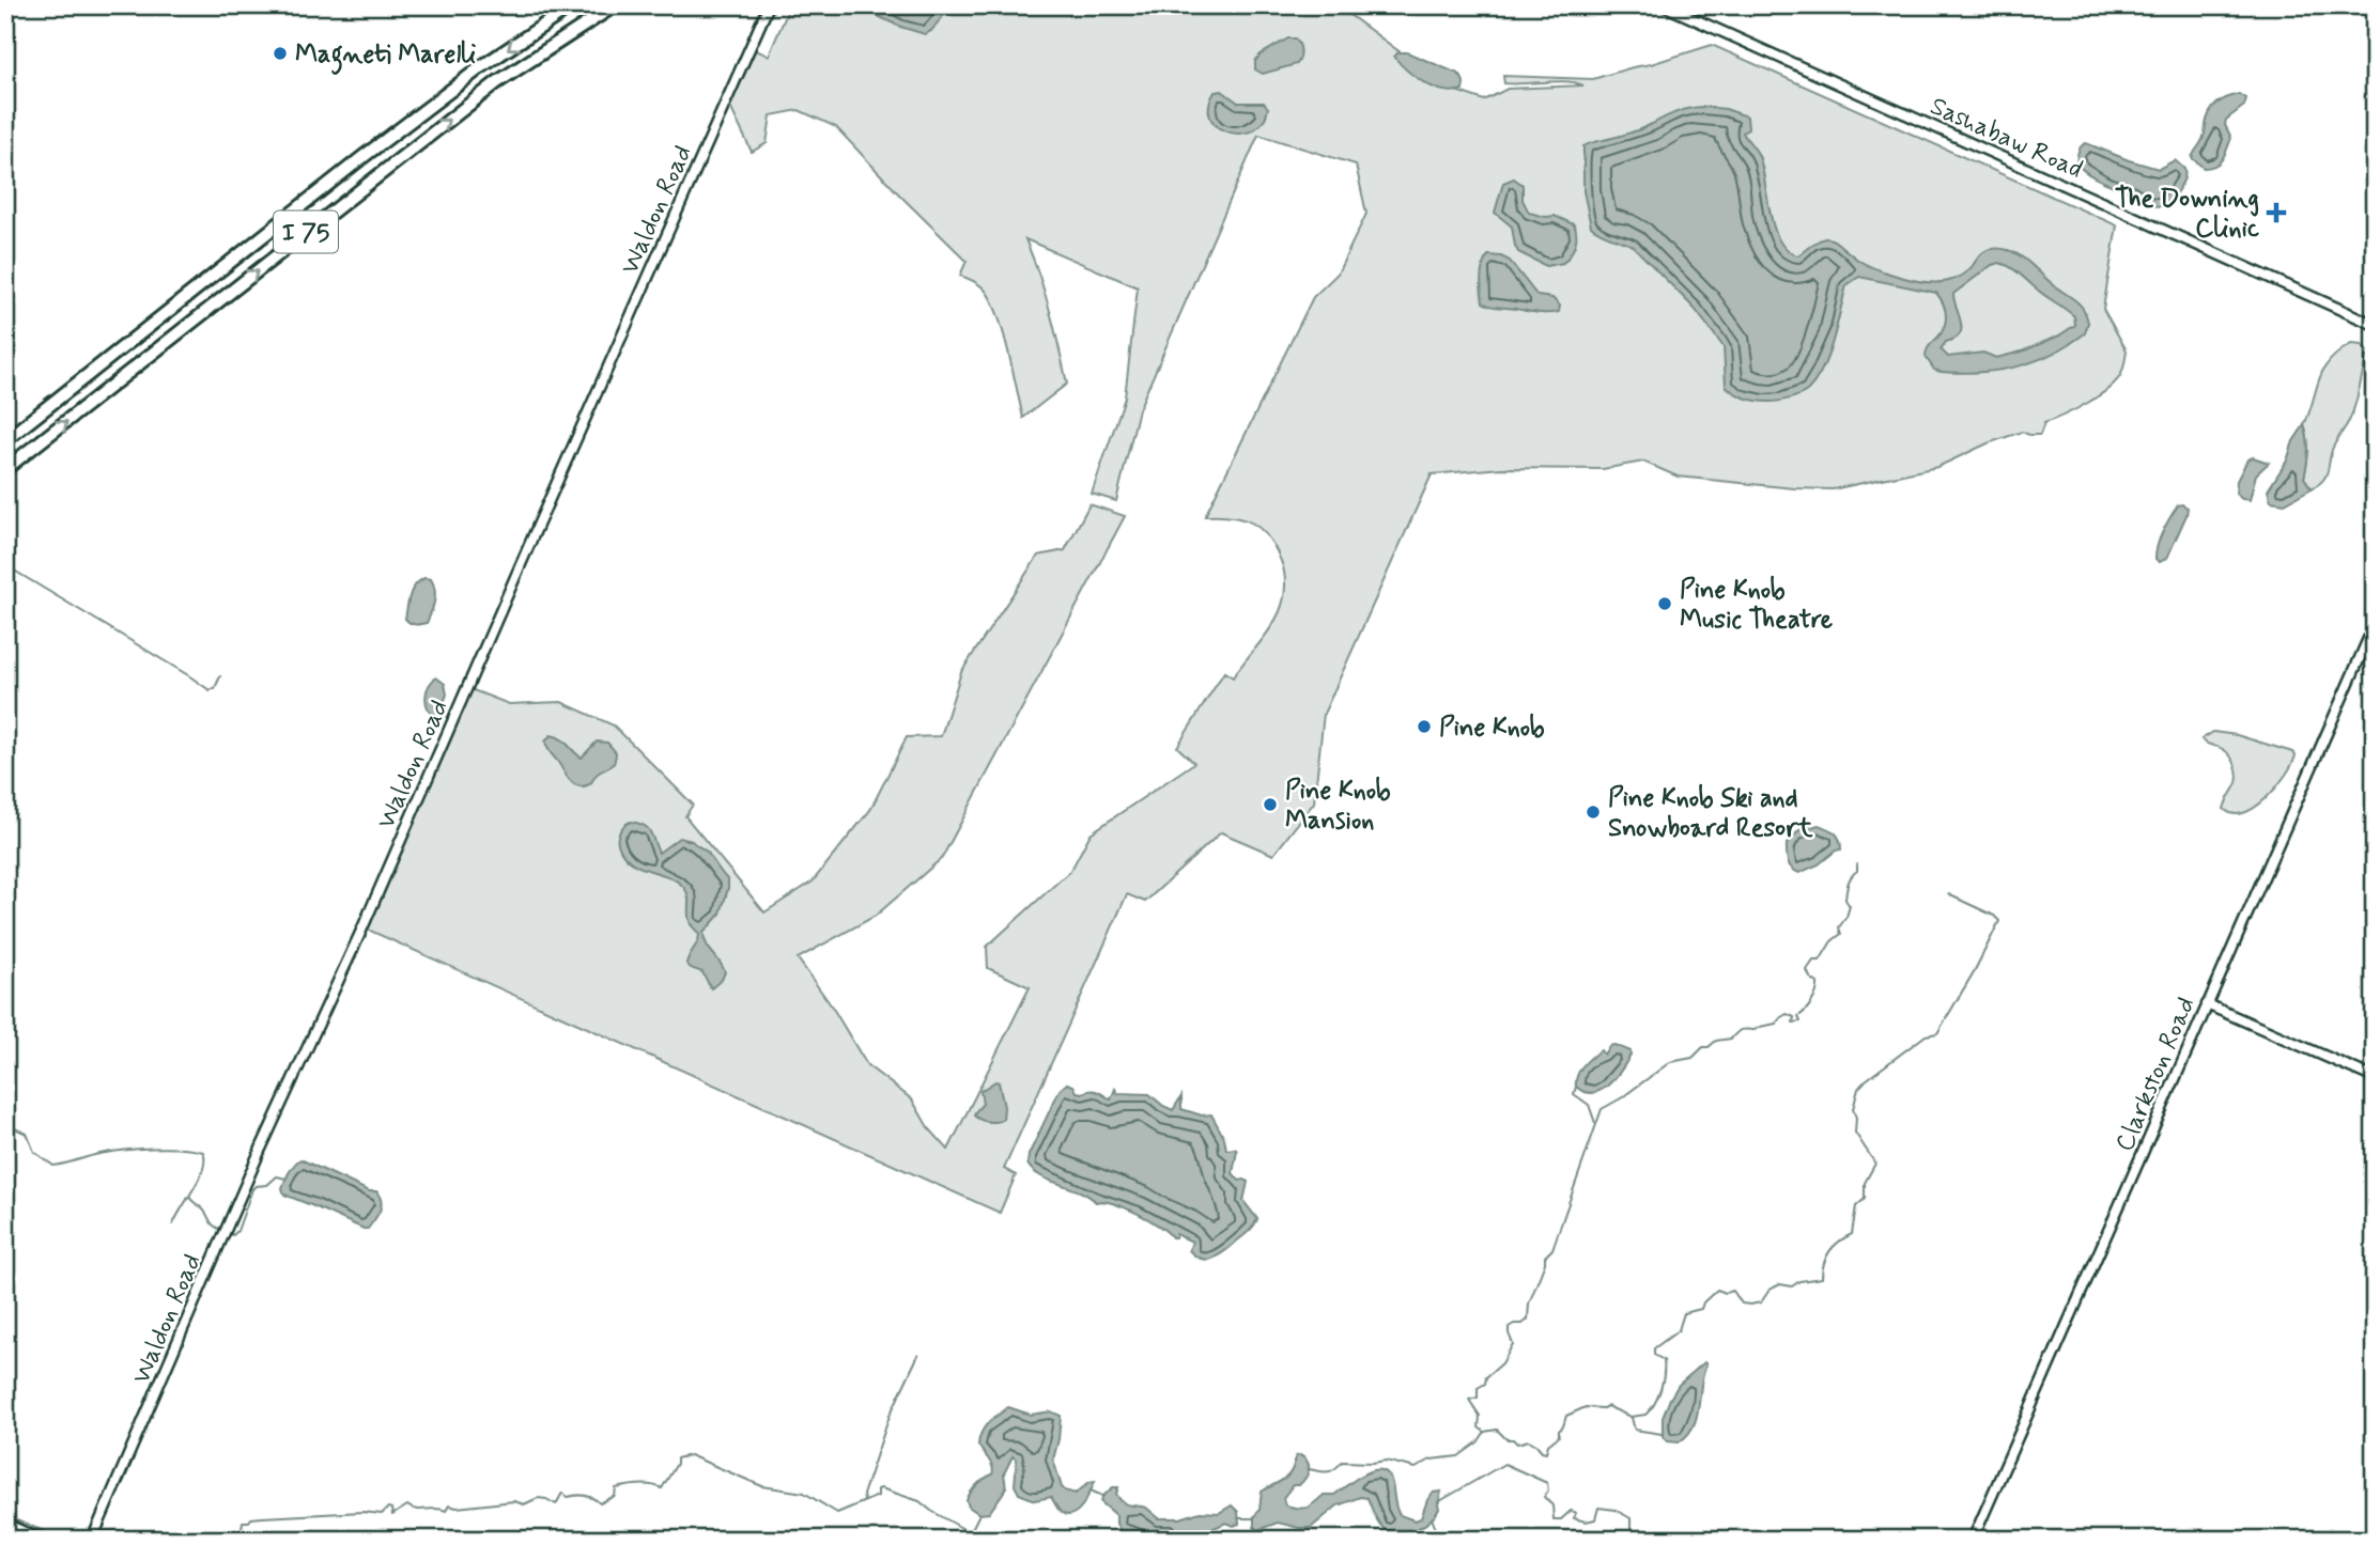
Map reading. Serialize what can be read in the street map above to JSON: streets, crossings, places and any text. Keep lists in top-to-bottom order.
{
  "streets": {
    "highway": ["I 75"],
    "street": ["Sashabaw Road", "Waldon Road", "Clarkston Road"]
  },
  "places": {
    "other": [
      "Magneti Marelli",
      "Pine Knob Music Theatre",
      "Pine Knob",
      "Pine Knob Mansion",
      "Pine Knob Ski and Snowboard Resort"
    ],
    "health": ["The Downing Clinic"]
  }
}
